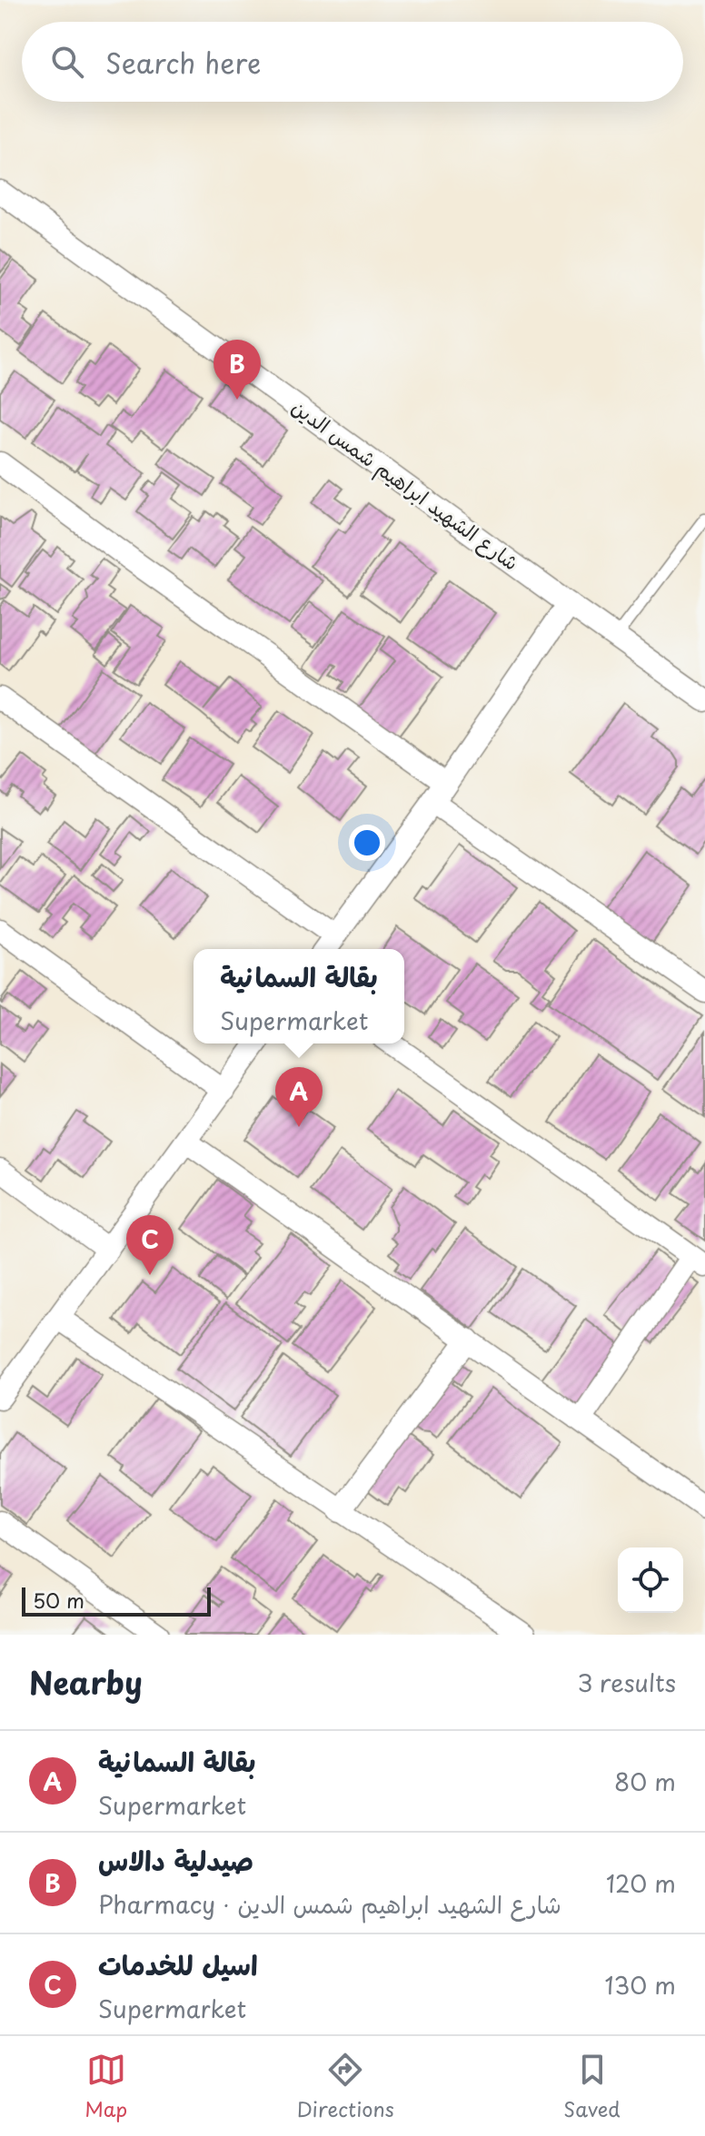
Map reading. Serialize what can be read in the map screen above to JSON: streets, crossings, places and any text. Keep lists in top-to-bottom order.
{
  "streets": {
    "street": ["شارع الشهيد ابراهيم شمس الدين"]
  },
  "scale_bar": "50 m",
  "page": {
    "search": "Search here",
    "pins": ["B", "A", "C"],
    "popup": ["بقالة السمانية", "Supermarket"],
    "scale": "50 m",
    "heading": ["Nearby", "3 results"],
    "list": [
      {
        "mark": "A",
        "name": "بقالة السمانية",
        "note": "Supermarket",
        "value": "80 m"
      },
      {
        "mark": "B",
        "name": "صيدلية دالاس",
        "note": "Pharmacy · شارع الشهيد ابراهيم شمس الدين",
        "value": "120 m"
      },
      {
        "mark": "C",
        "name": "اسيل للخدمات",
        "note": "Supermarket",
        "value": "130 m"
      }
    ],
    "nav": ["Map", "Directions", "Saved"]
  }
}
